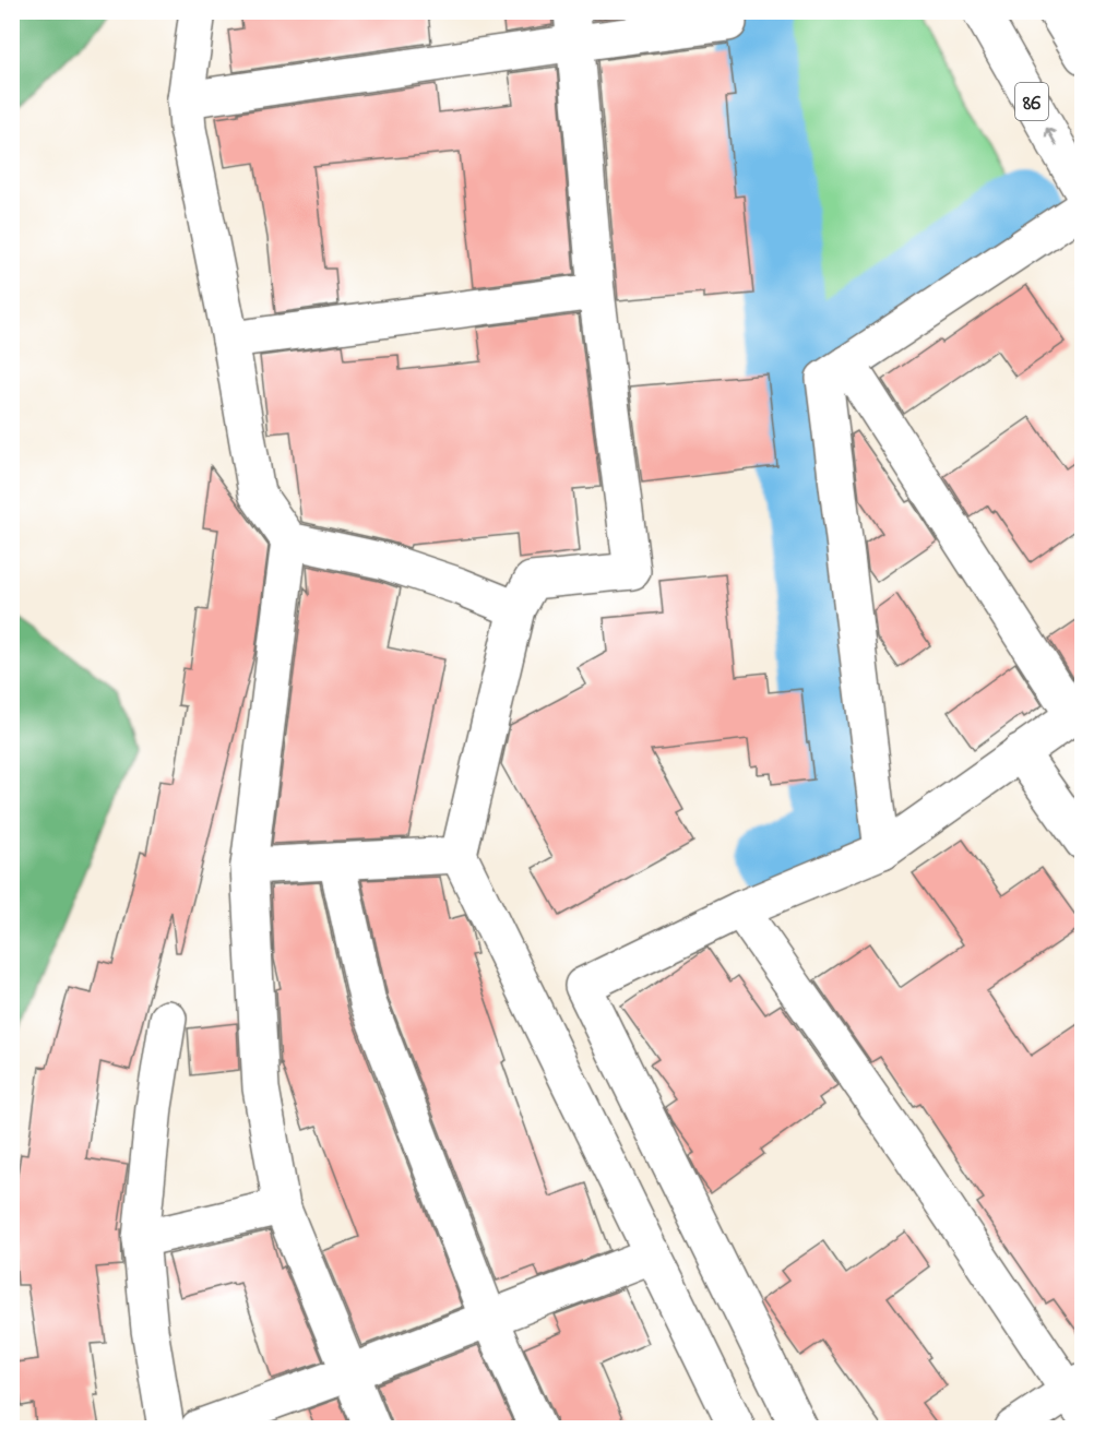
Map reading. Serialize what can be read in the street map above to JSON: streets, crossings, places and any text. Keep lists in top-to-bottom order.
{
  "streets": {
    "street": ["86"]
  }
}
